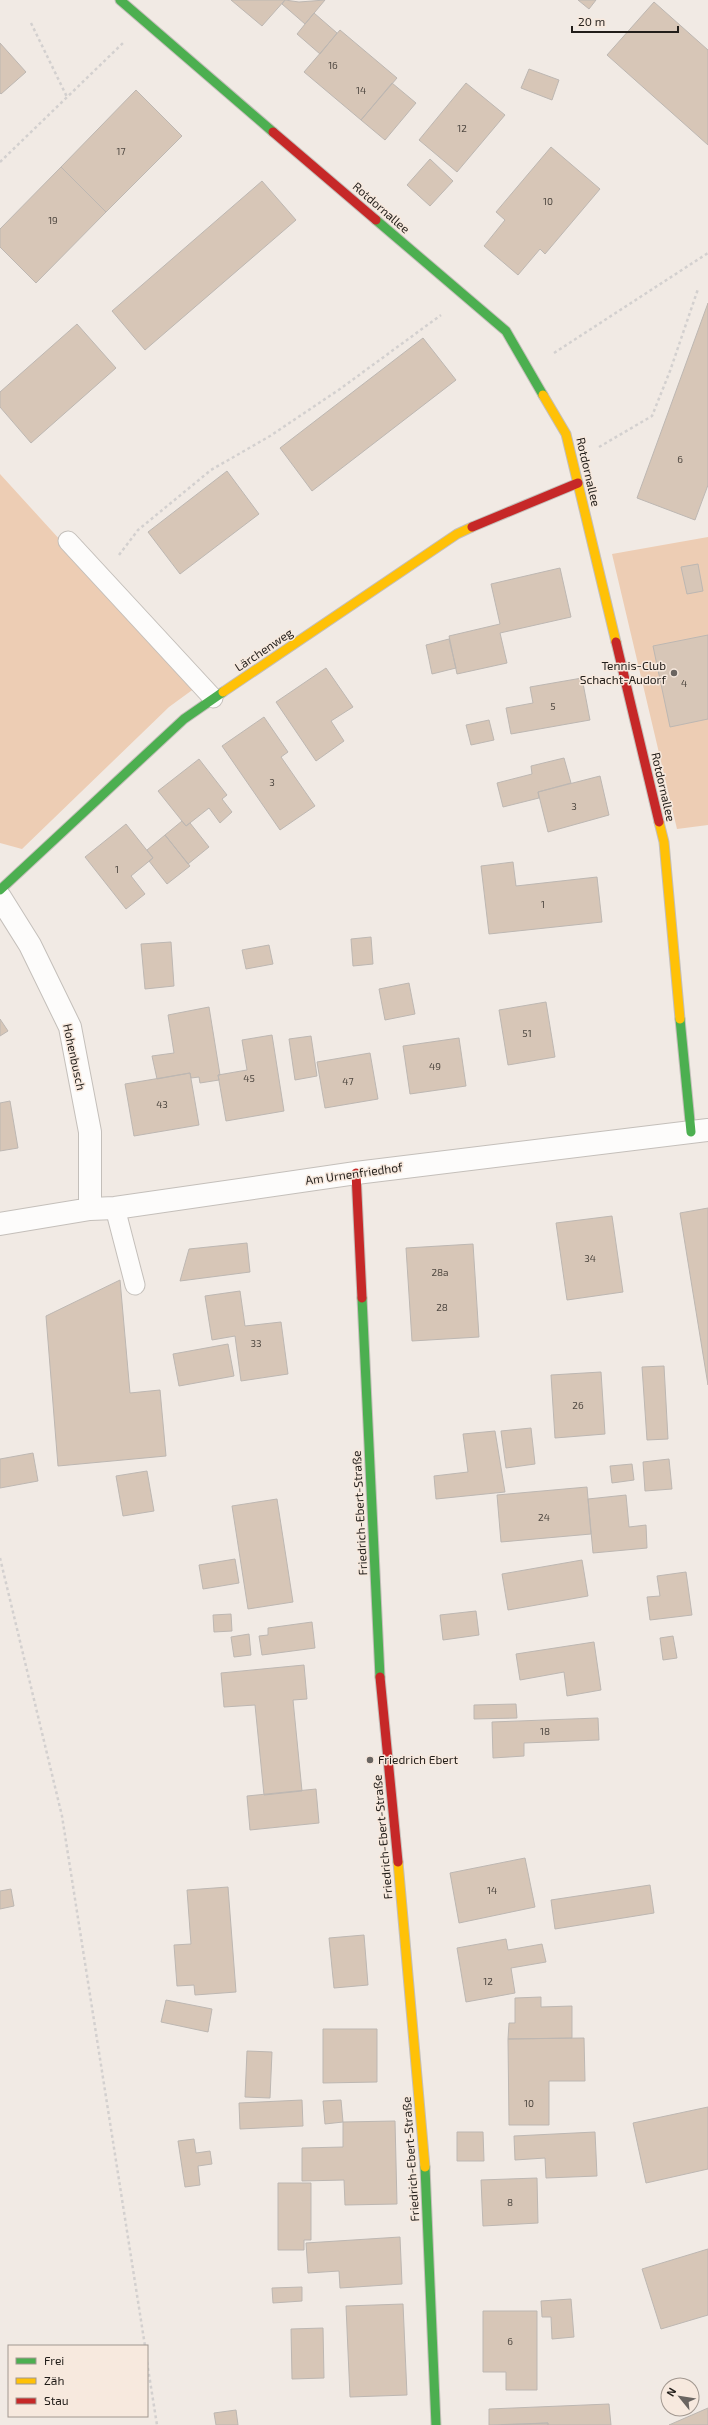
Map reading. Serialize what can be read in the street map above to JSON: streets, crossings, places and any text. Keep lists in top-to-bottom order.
{
  "streets": {
    "street": [
      "Rotdornallee",
      "Lärchenweg",
      "Hohenbusch",
      "Am Urnenfriedhof",
      "Friedrich-Ebert-Straße"
    ]
  },
  "crossings": [
    ["Rotdornallee", "Lärchenweg"],
    ["Rotdornallee", "Am Urnenfriedhof"],
    ["Hohenbusch", "Am Urnenfriedhof"],
    ["Am Urnenfriedhof", "Friedrich-Ebert-Straße"]
  ],
  "places": ["Tennis-Club Schacht-Audorf", "Friedrich Ebert"],
  "house_numbers": [
    "16",
    "14",
    "12",
    "17",
    "10",
    "19",
    "6",
    "4",
    "5",
    "3",
    "3",
    "1",
    "1",
    "51",
    "49",
    "45",
    "47",
    "43",
    "34",
    "28a",
    "28",
    "33",
    "26",
    "24",
    "18",
    "14",
    "12",
    "10",
    "8",
    "6"
  ],
  "legend": ["Frei", "Zäh", "Stau"],
  "scale_bar": "20 m",
  "north": "top left"
}
